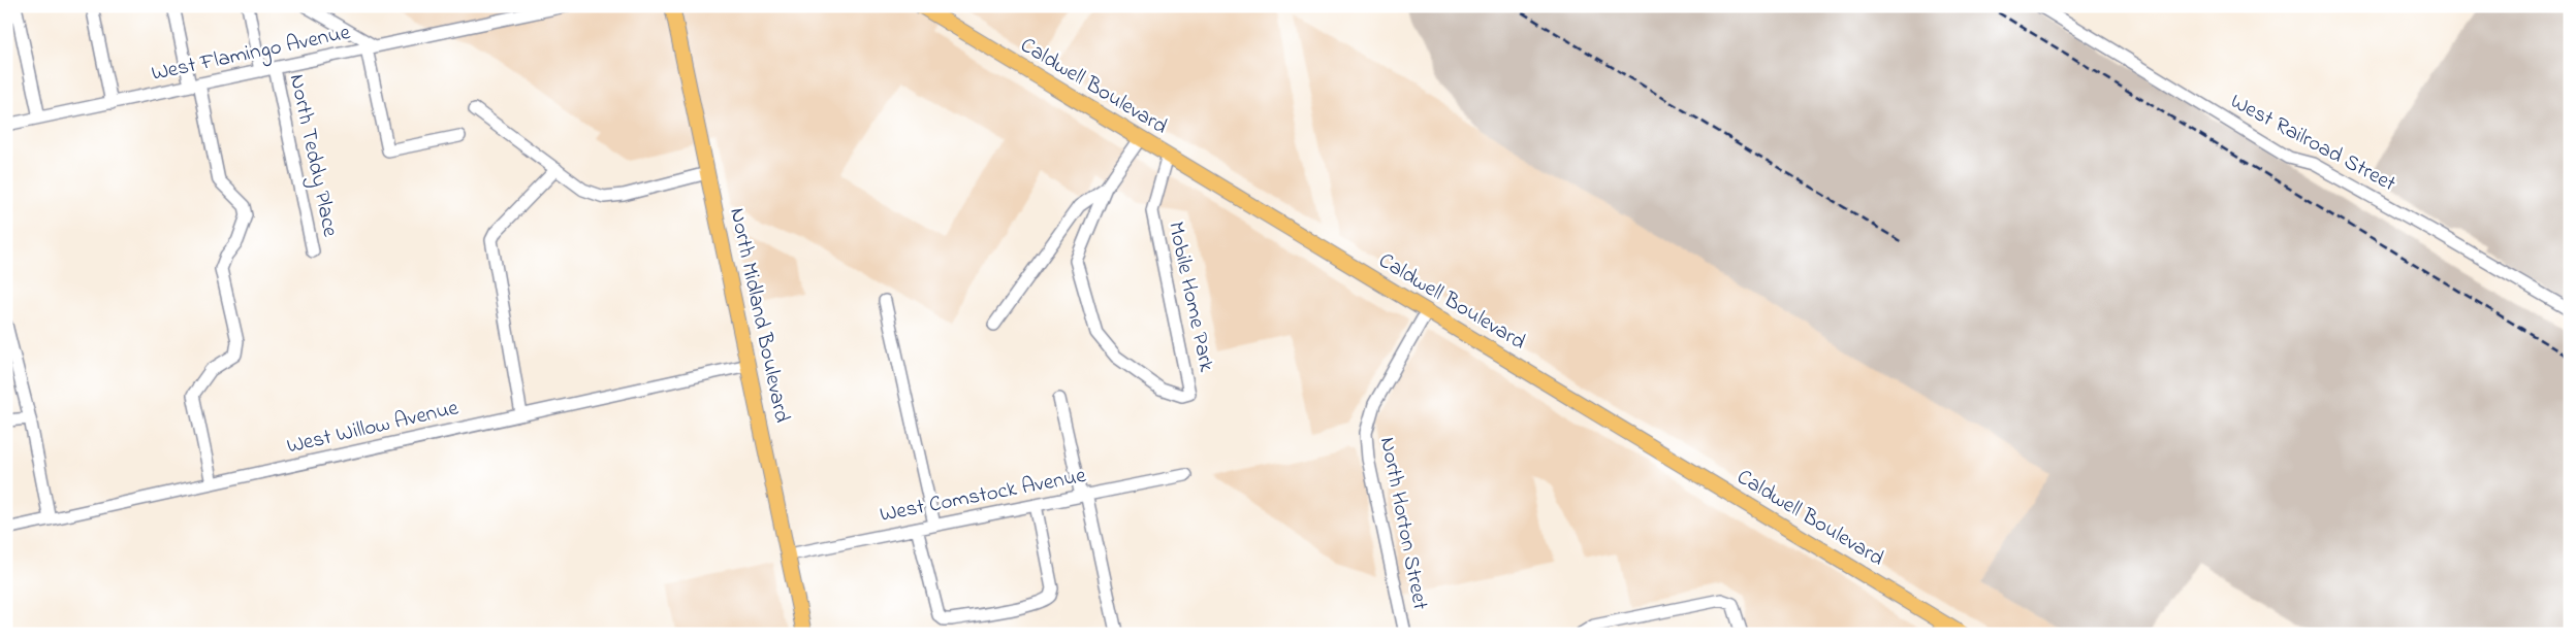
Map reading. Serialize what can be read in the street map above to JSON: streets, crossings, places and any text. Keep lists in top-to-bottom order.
{
  "streets": {
    "main road": ["Caldwell Boulevard", "North Midland Boulevard"],
    "street": [
      "West Flamingo Avenue",
      "West Railroad Street",
      "North Teddy Place",
      "Mobile Home Park",
      "West Willow Avenue",
      "West Comstock Avenue",
      "North Horton Street"
    ]
  },
  "crossings": [
    ["West Flamingo Avenue", "North Teddy Place"],
    ["Caldwell Boulevard", "Mobile Home Park"],
    ["Caldwell Boulevard", "North Horton Street"],
    ["North Midland Boulevard", "West Willow Avenue"],
    ["North Midland Boulevard", "West Comstock Avenue"]
  ]
}
